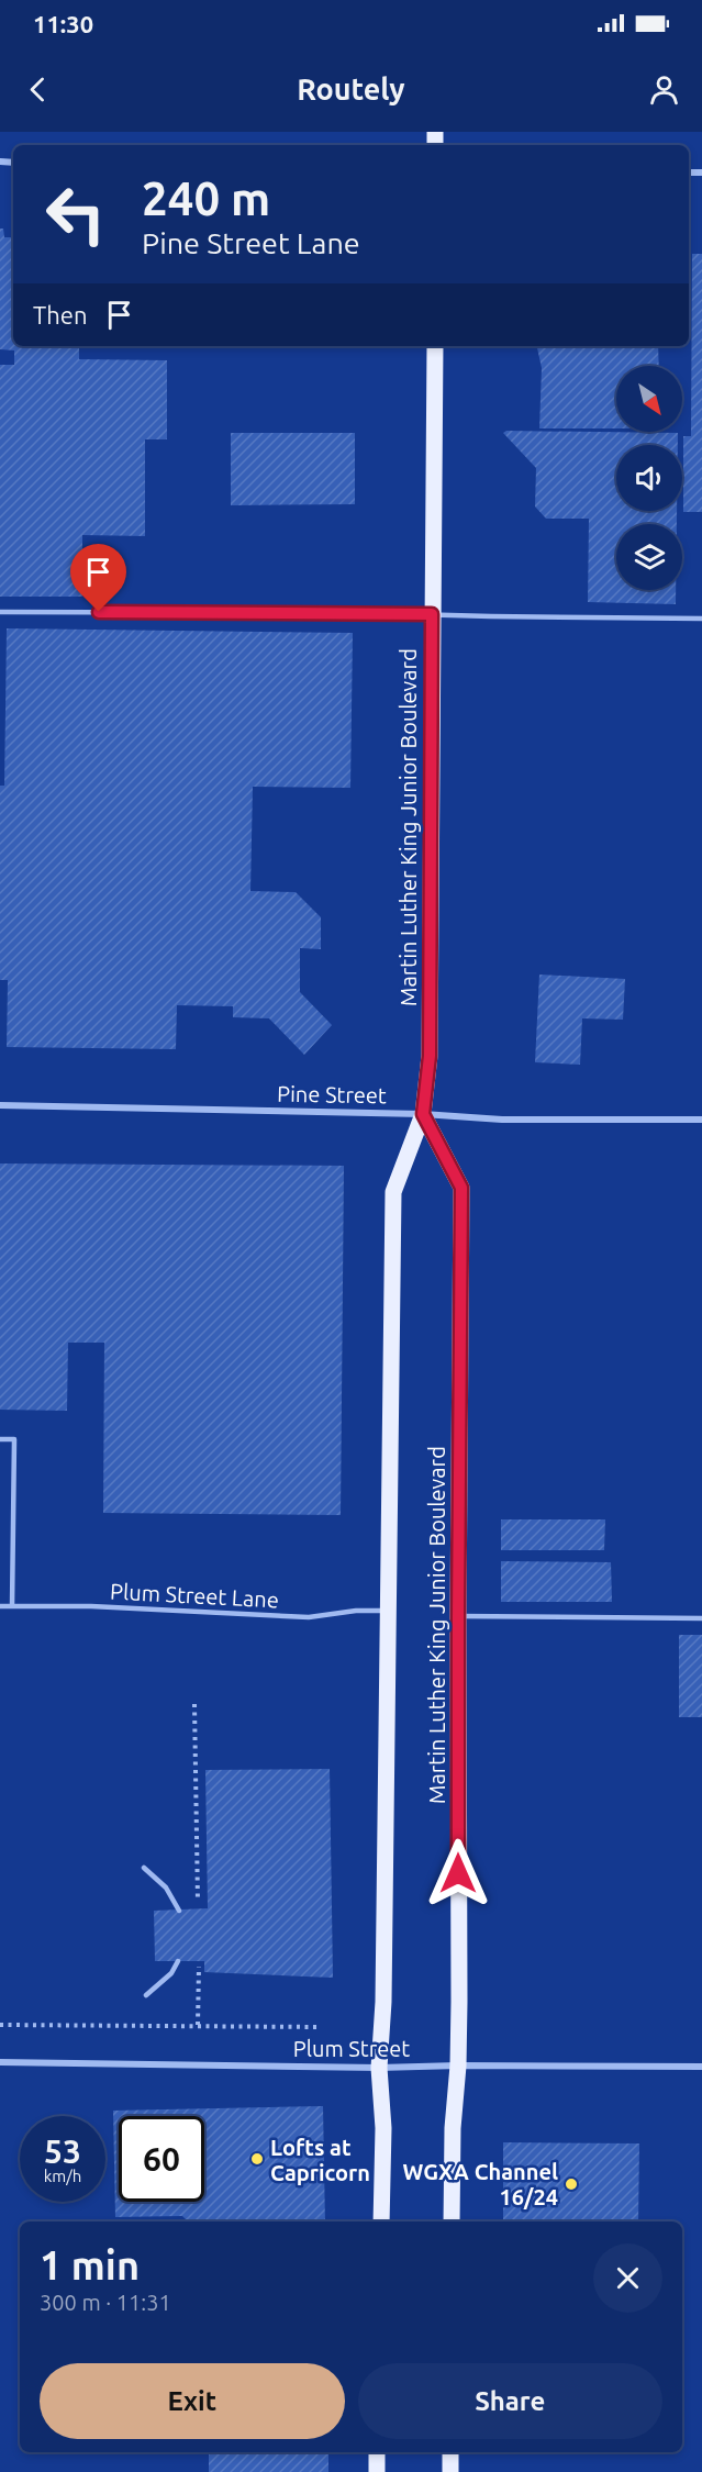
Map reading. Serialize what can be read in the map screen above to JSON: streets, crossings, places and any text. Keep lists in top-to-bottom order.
{
  "streets": {
    "main road": ["Martin Luther King Junior Boulevard"],
    "street": ["Pine Street", "Plum Street"],
    "lane": ["Plum Street Lane"]
  },
  "crossings": [
    ["Martin Luther King Junior Boulevard", "Pine Street"],
    ["Martin Luther King Junior Boulevard", "Plum Street Lane"],
    ["Martin Luther King Junior Boulevard", "Plum Street"]
  ],
  "places": ["Lofts at Capricorn", "WGXA Channel 16/24"],
  "north": "bottom right",
  "page": {
    "status": "11:30",
    "header": "Routely",
    "turn": ["240 m", "Pine Street Lane"],
    "then": "Then",
    "speed": "53 km/h",
    "limit": "60",
    "heading": ["1 min", "300 m · 11:31"],
    "buttons": ["Exit", "Share"]
  }
}
